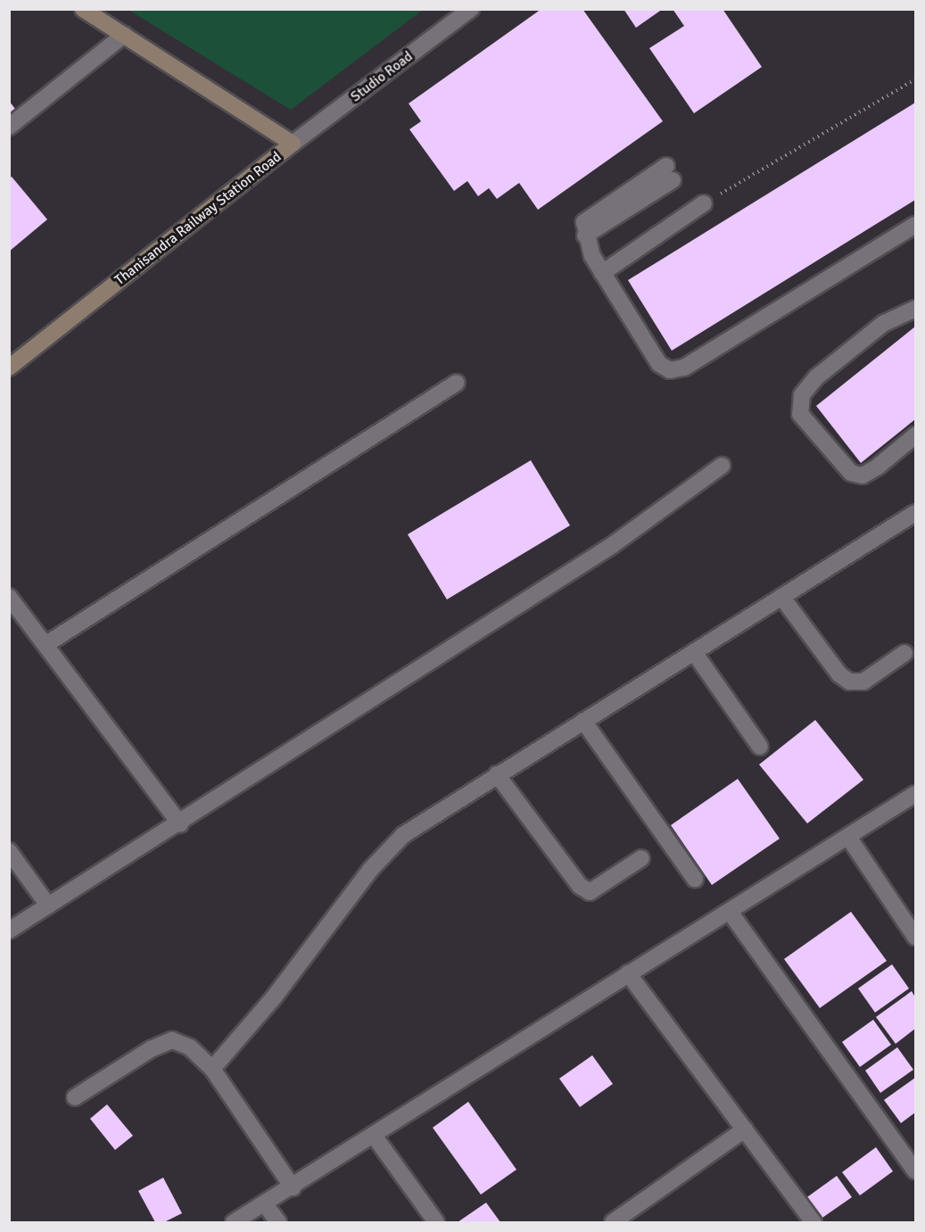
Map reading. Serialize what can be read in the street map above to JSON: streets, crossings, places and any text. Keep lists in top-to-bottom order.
{
  "streets": {
    "street": ["Studio Road", "Thanisandra Railway Station Road"]
  },
  "crossings": [
    ["Studio Road", "Thanisandra Railway Station Road"]
  ]
}
